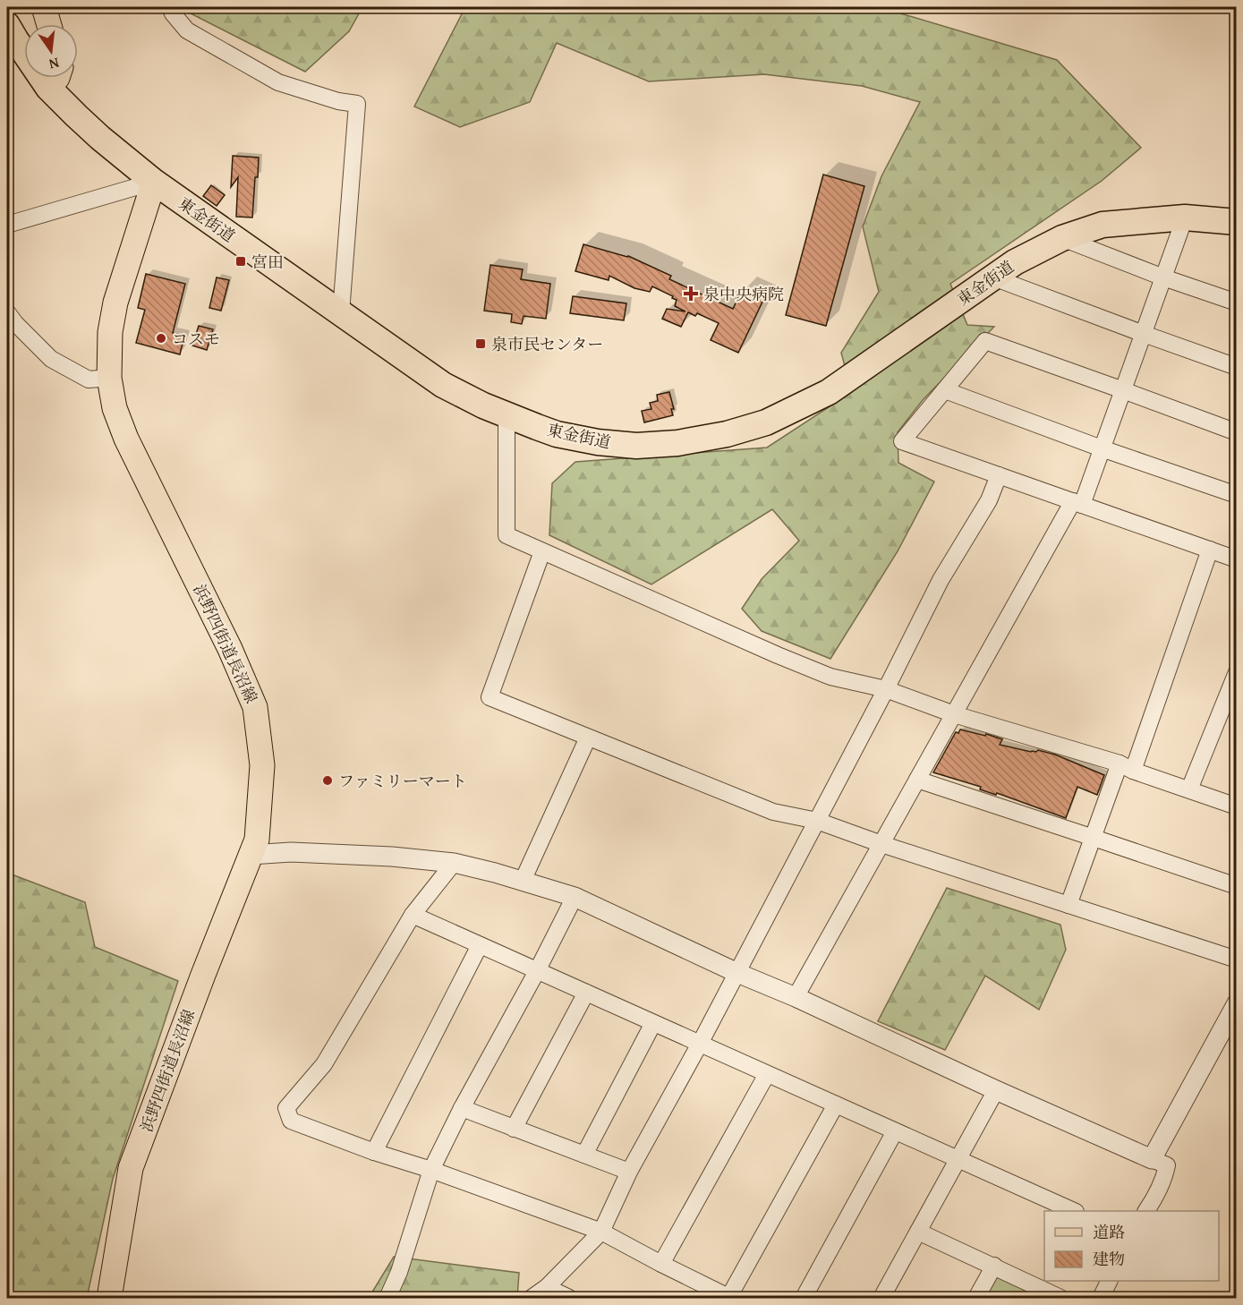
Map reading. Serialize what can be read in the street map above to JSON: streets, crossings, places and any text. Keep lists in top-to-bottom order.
{
  "streets": {
    "highway": ["東金街道"],
    "main road": ["浜野四街道長沼線"]
  },
  "crossings": [
    ["東金街道", "浜野四街道長沼線"]
  ],
  "places": {
    "transit": ["宮田", "泉市民センター"],
    "health": ["泉中央病院"],
    "other": ["コスモ", "ファミリーマート"]
  },
  "legend": ["道路", "建物"],
  "north": "bottom"
}
